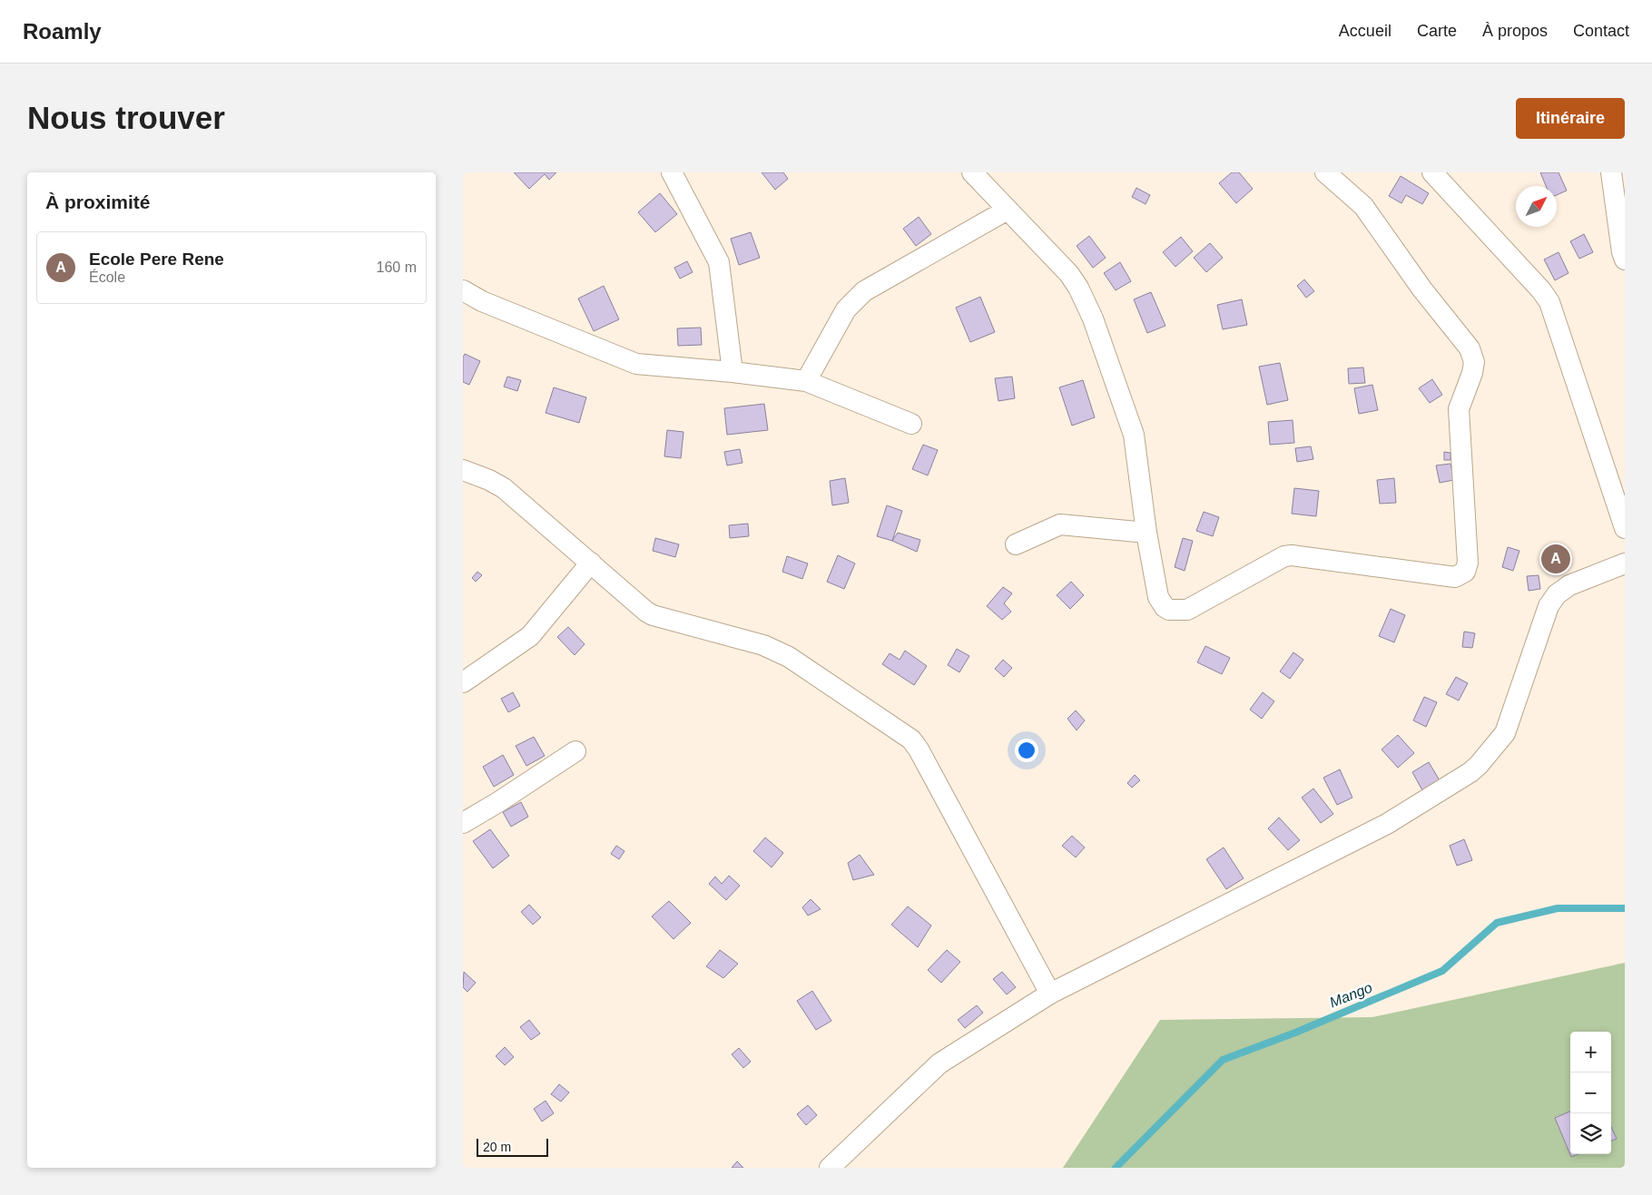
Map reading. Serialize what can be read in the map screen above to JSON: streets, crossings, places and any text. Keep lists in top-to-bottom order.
{
  "water": ["Mango"],
  "scale_bar": "20 m",
  "north": "top right",
  "page": {
    "header": "Roamly",
    "nav": [
      "Accueil",
      "Carte",
      "À propos",
      "Contact"
    ],
    "buttons": "Itinéraire",
    "title": "Nous trouver",
    "heading": "À proximité",
    "list": [
      {
        "mark": "A",
        "name": "Ecole Pere Rene",
        "note": "École",
        "value": "160 m"
      }
    ],
    "pins": "A",
    "map_buttons": ["+", "−"],
    "scale": "20 m"
  }
}
